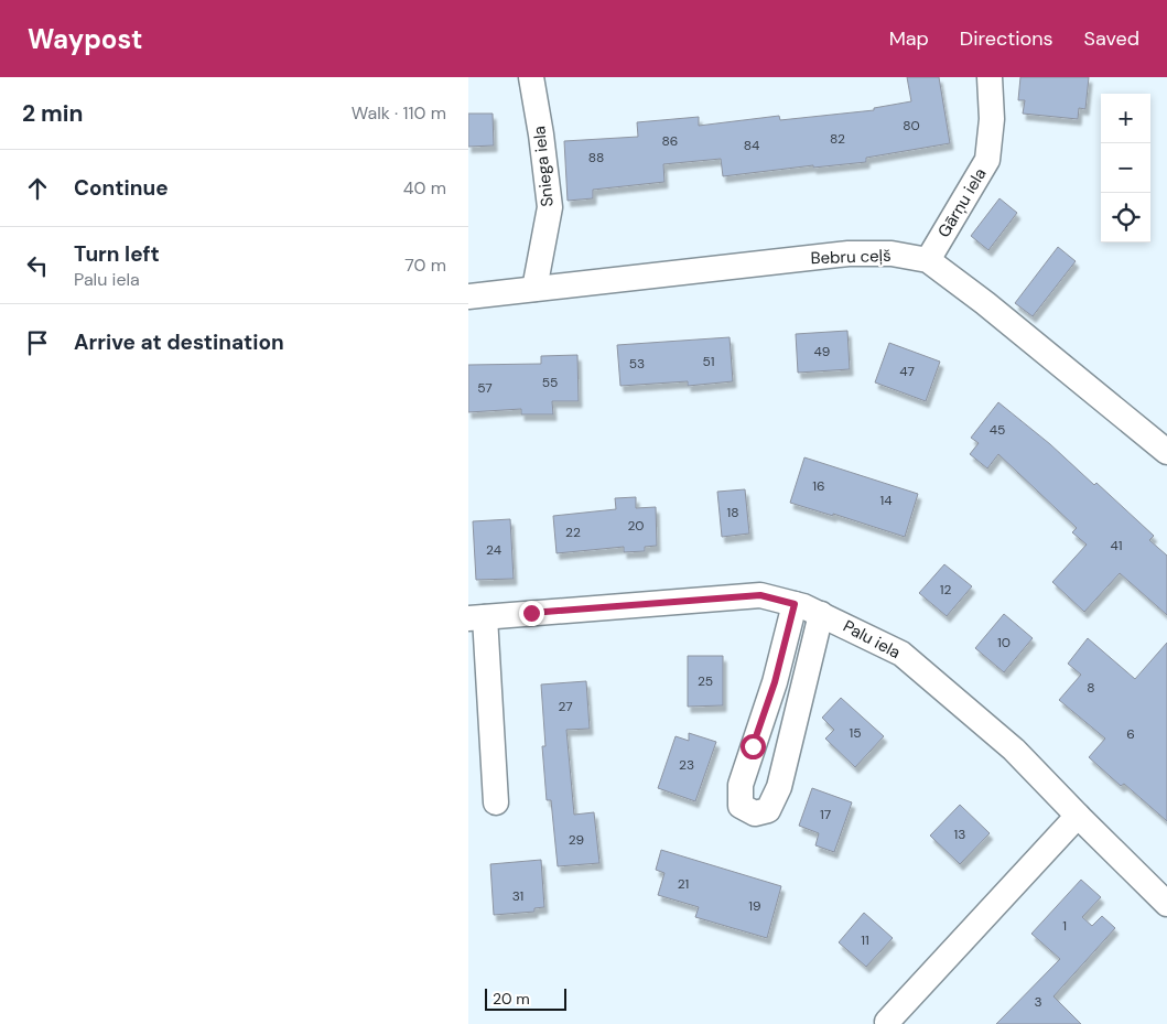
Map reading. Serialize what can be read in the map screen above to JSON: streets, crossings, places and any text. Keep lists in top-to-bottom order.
{
  "streets": {
    "street": [
      "Sniega iela",
      "Gārņu iela",
      "Bebru ceļš",
      "Palu iela"
    ]
  },
  "crossings": [
    ["Sniega iela", "Bebru ceļš"],
    ["Gārņu iela", "Bebru ceļš"]
  ],
  "house_numbers": [
    "80",
    "82",
    "86",
    "84",
    "88",
    "49",
    "51",
    "53",
    "47",
    "55",
    "57",
    "45",
    "16",
    "14",
    "18",
    "20",
    "22",
    "41",
    "24",
    "12",
    "10",
    "25",
    "8",
    "27",
    "15",
    "6",
    "23",
    "17",
    "13",
    "29",
    "21",
    "31",
    "19",
    "1",
    "11",
    "3"
  ],
  "scale_bar": "20 m",
  "page": {
    "header": "Waypost",
    "nav": ["Map", "Directions", "Saved"],
    "heading": ["2 min", "Walk · 110 m"],
    "map_buttons": ["+", "−"],
    "list": [
      ["Continue", "40 m"],
      ["Turn left", "Palu iela", "70 m"],
      "Arrive at destination"
    ],
    "scale": "20 m"
  }
}
